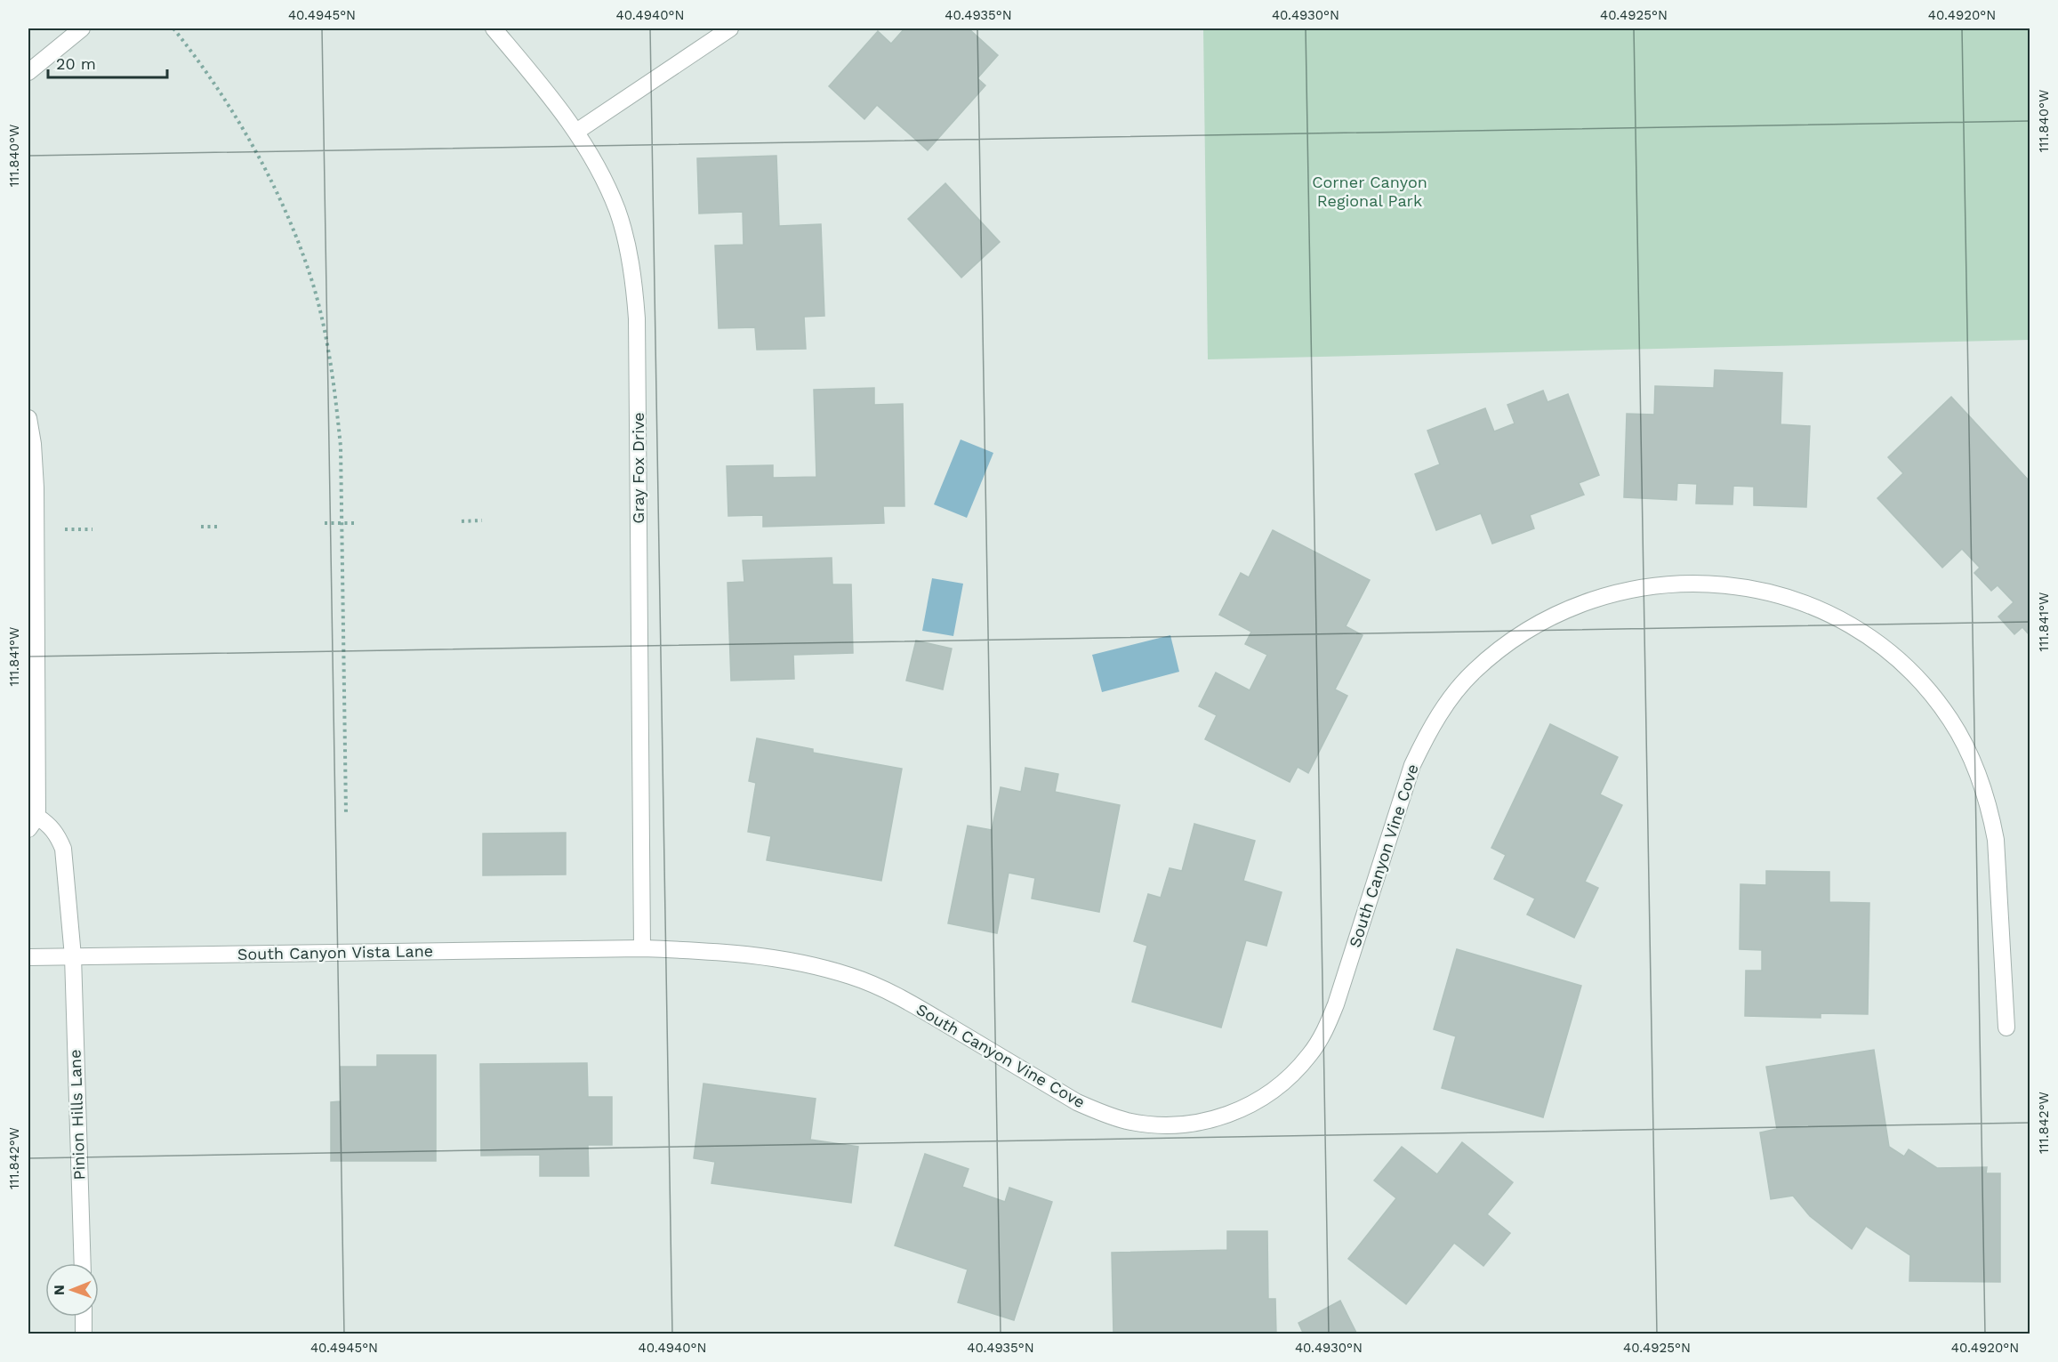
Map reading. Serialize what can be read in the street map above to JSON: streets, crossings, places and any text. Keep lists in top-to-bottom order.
{
  "streets": {
    "street": [
      "Gray Fox Drive",
      "South Canyon Vine Cove",
      "South Canyon Vista Lane",
      "Pinion Hills Lane"
    ]
  },
  "crossings": [
    ["Gray Fox Drive", "South Canyon Vine Cove"],
    ["Gray Fox Drive", "South Canyon Vista Lane"],
    ["South Canyon Vine Cove", "South Canyon Vista Lane"],
    ["South Canyon Vista Lane", "Pinion Hills Lane"]
  ],
  "parks": ["Corner Canyon Regional Park"],
  "scale_bar": "20 m",
  "north": "left",
  "coordinates": [
    "40.4945°N",
    "40.4940°N",
    "40.4935°N",
    "40.4930°N",
    "40.4925°N",
    "40.4920°N",
    "111.840°W",
    "111.841°W",
    "111.842°W"
  ]
}
